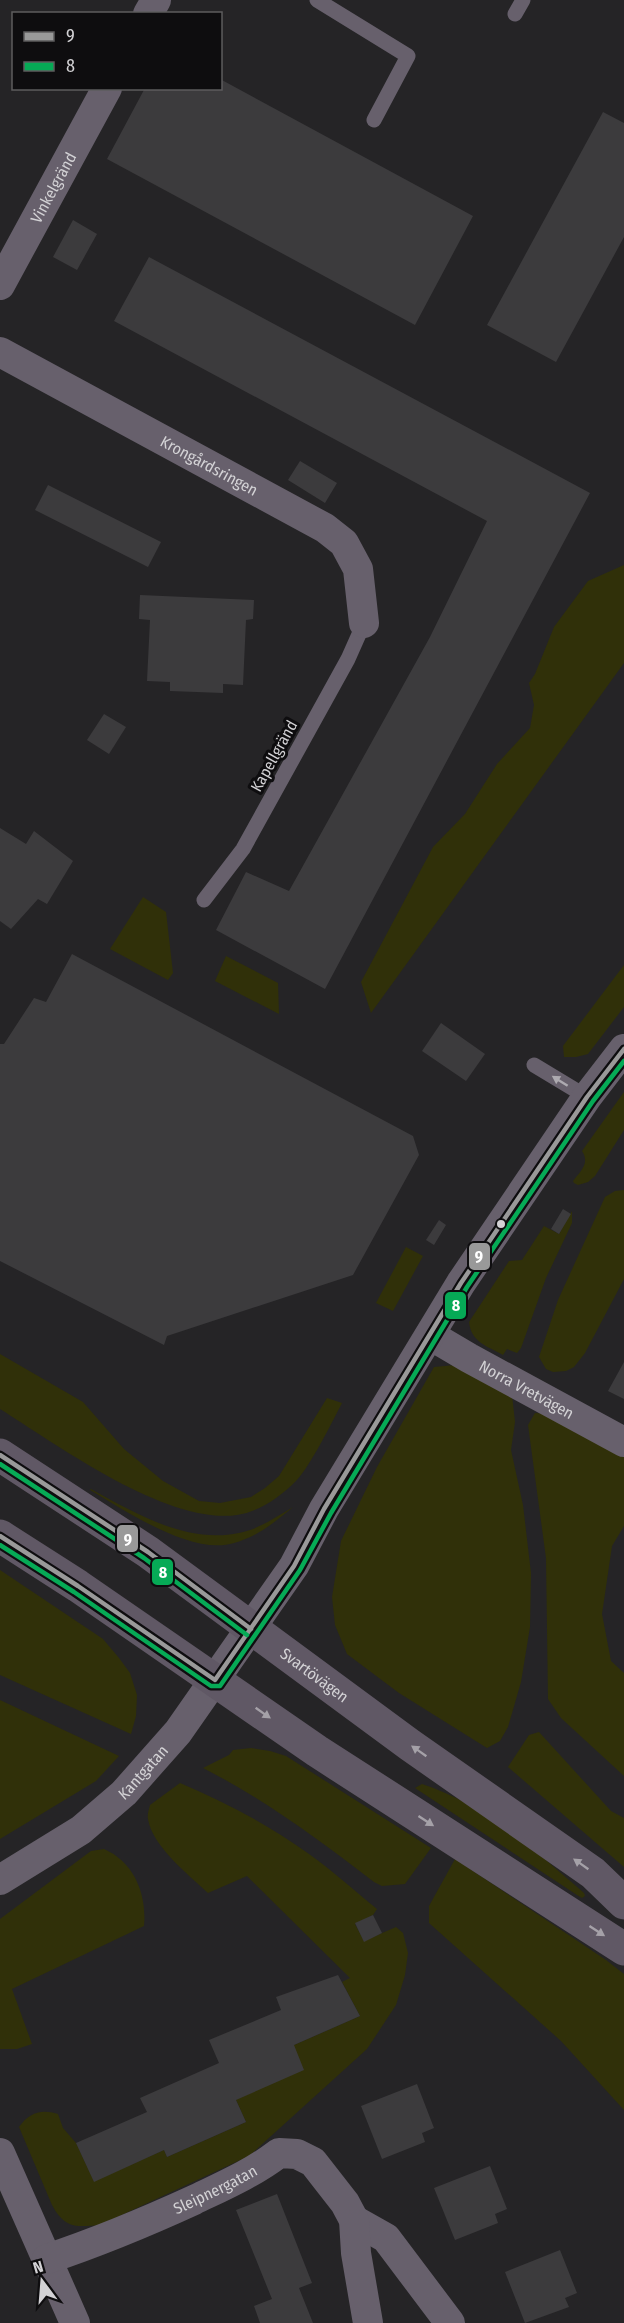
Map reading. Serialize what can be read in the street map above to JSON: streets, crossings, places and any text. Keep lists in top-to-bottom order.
{
  "streets": {
    "main road": ["Svartövägen"],
    "street": [
      "Vinkelgränd",
      "Krongårdsringen",
      "Norra Vretvägen",
      "Kantgatan",
      "Sleipnergatan"
    ],
    "lane": ["Kapellgränd"]
  },
  "crossings": [
    ["Krongårdsringen", "Kapellgränd"],
    ["Norra Vretvägen", "Kantgatan"],
    ["Svartövägen", "Kantgatan"]
  ],
  "lines": ["transit line 9", "transit line 8"],
  "legend": ["9", "8"],
  "north": "top"
}
